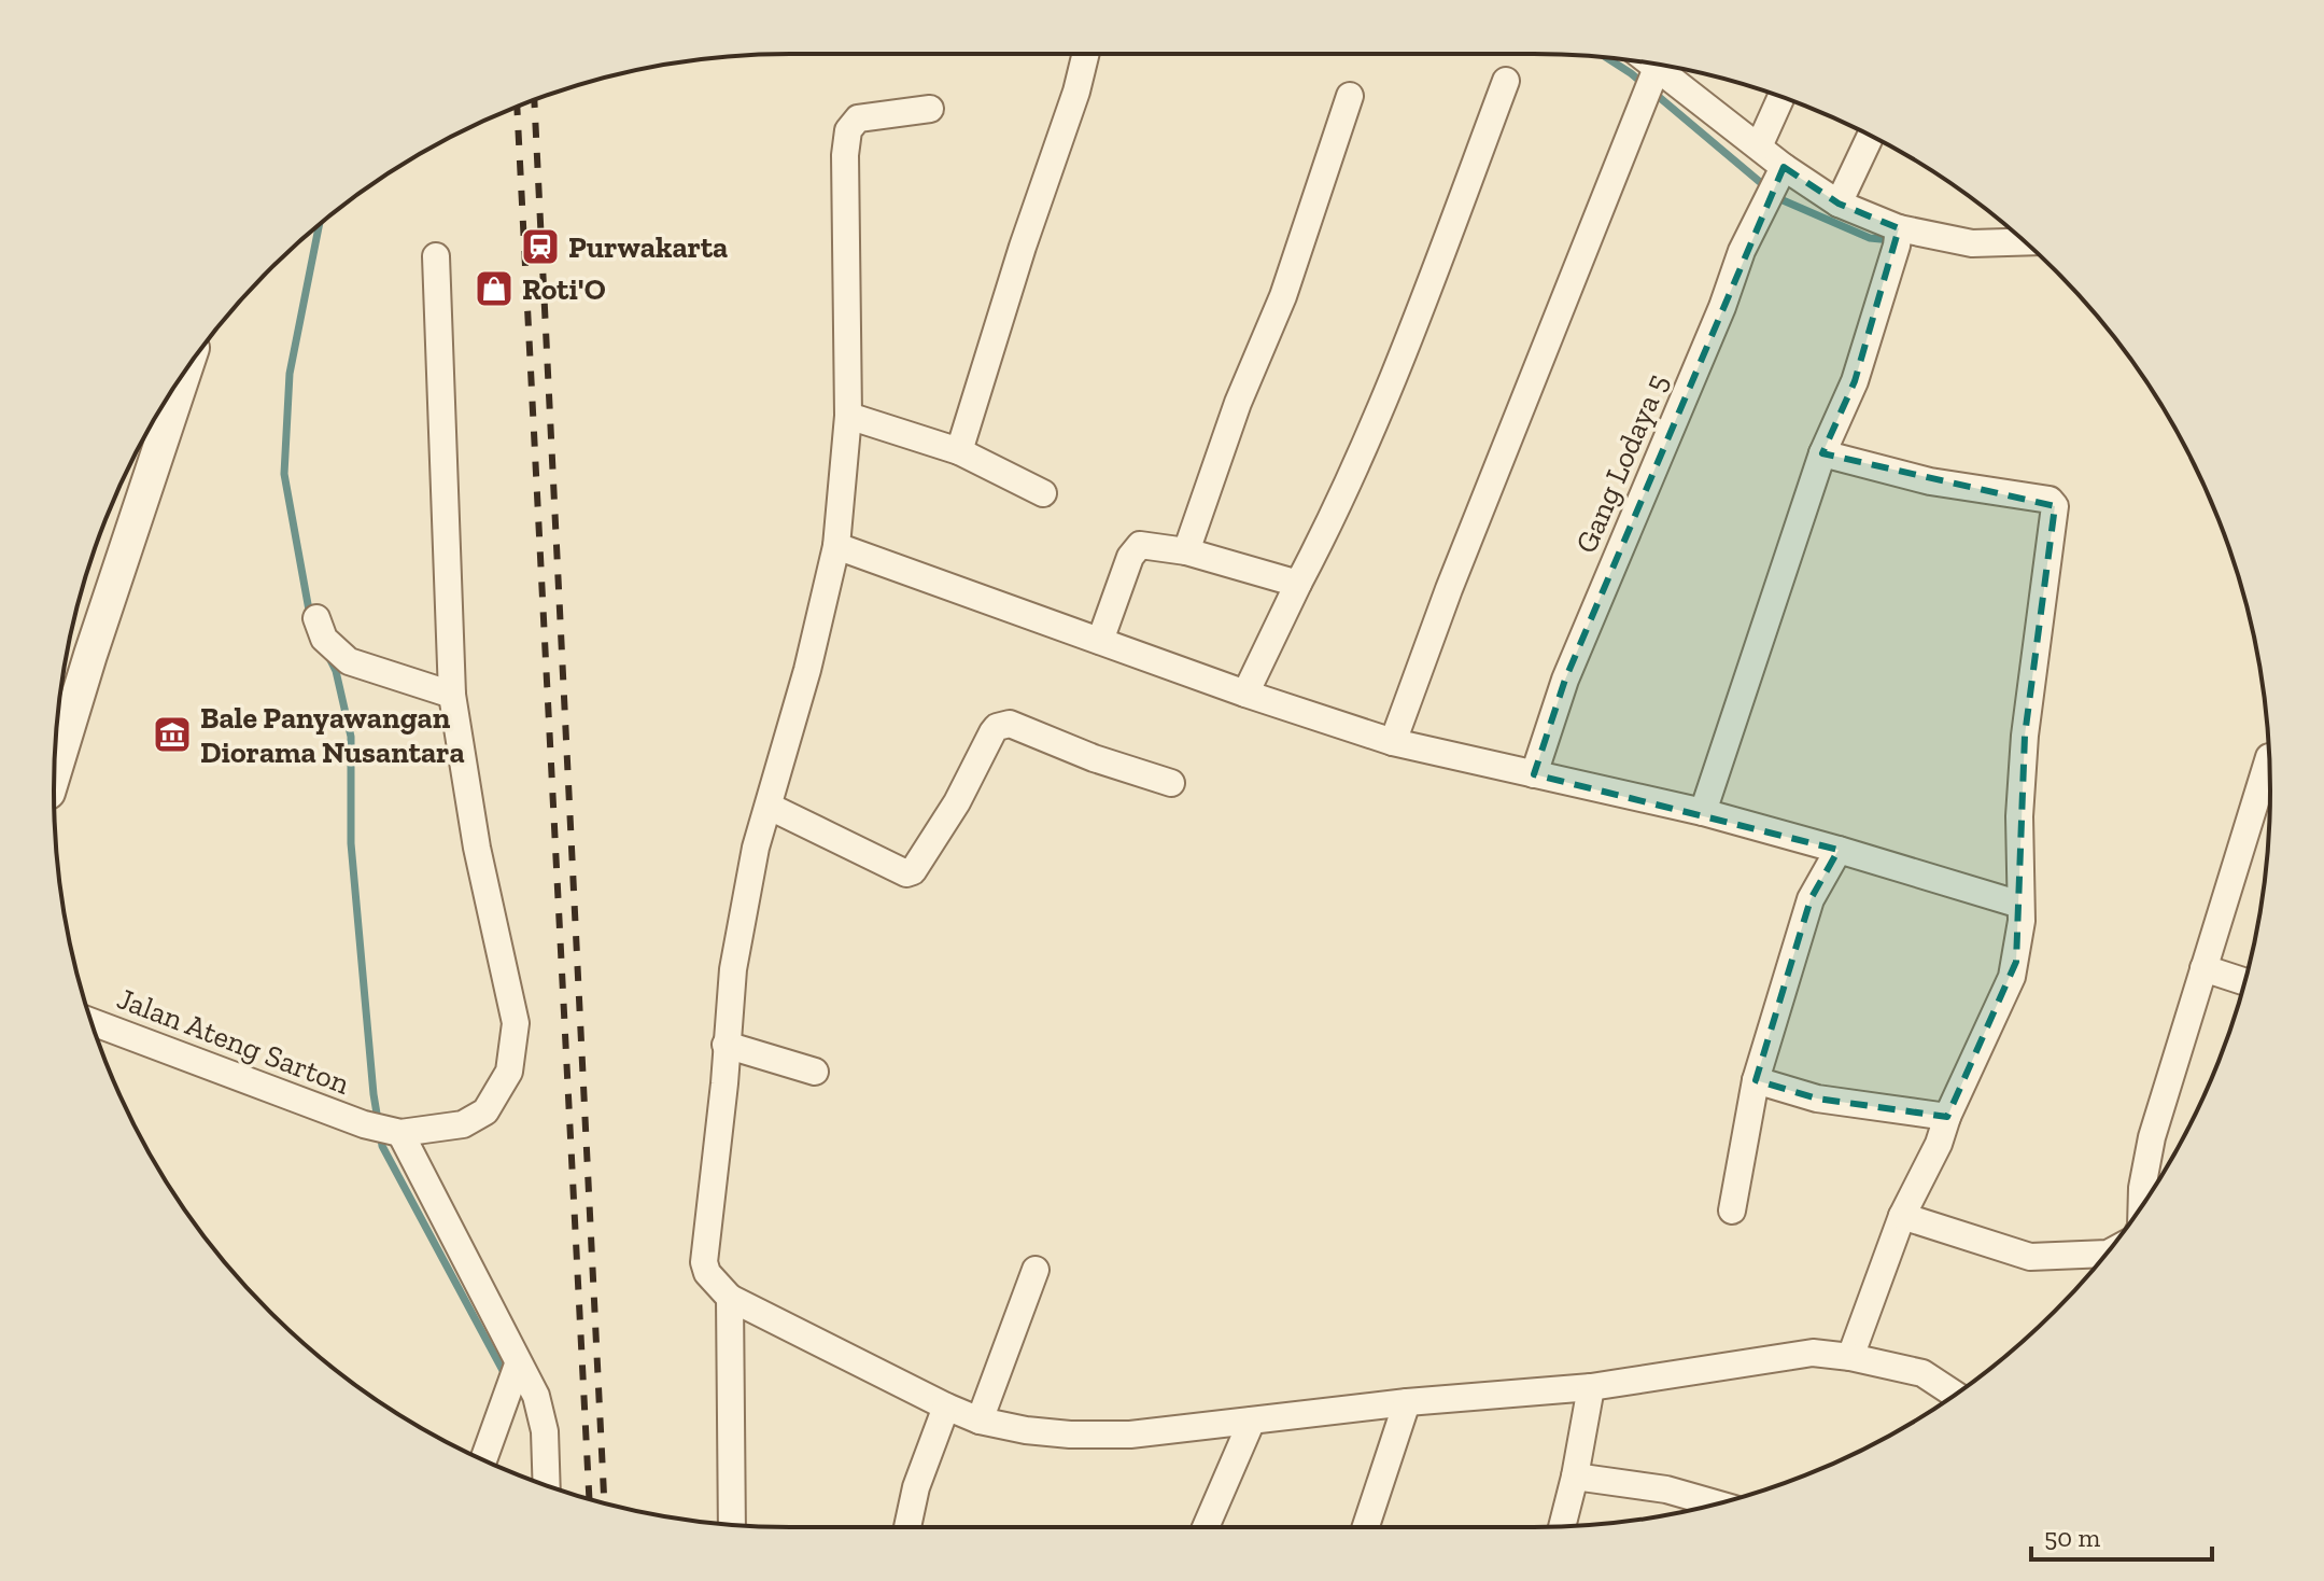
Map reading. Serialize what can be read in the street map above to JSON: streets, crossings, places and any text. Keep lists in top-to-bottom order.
{
  "streets": {
    "street": ["Gang Lodaya 5", "Jalan Ateng Sarton"]
  },
  "places": {
    "station": ["Purwakarta"],
    "shop": ["Roti'O"],
    "museum": ["Bale Panyawangan Diorama Nusantara"]
  },
  "scale_bar": "50 m"
}
